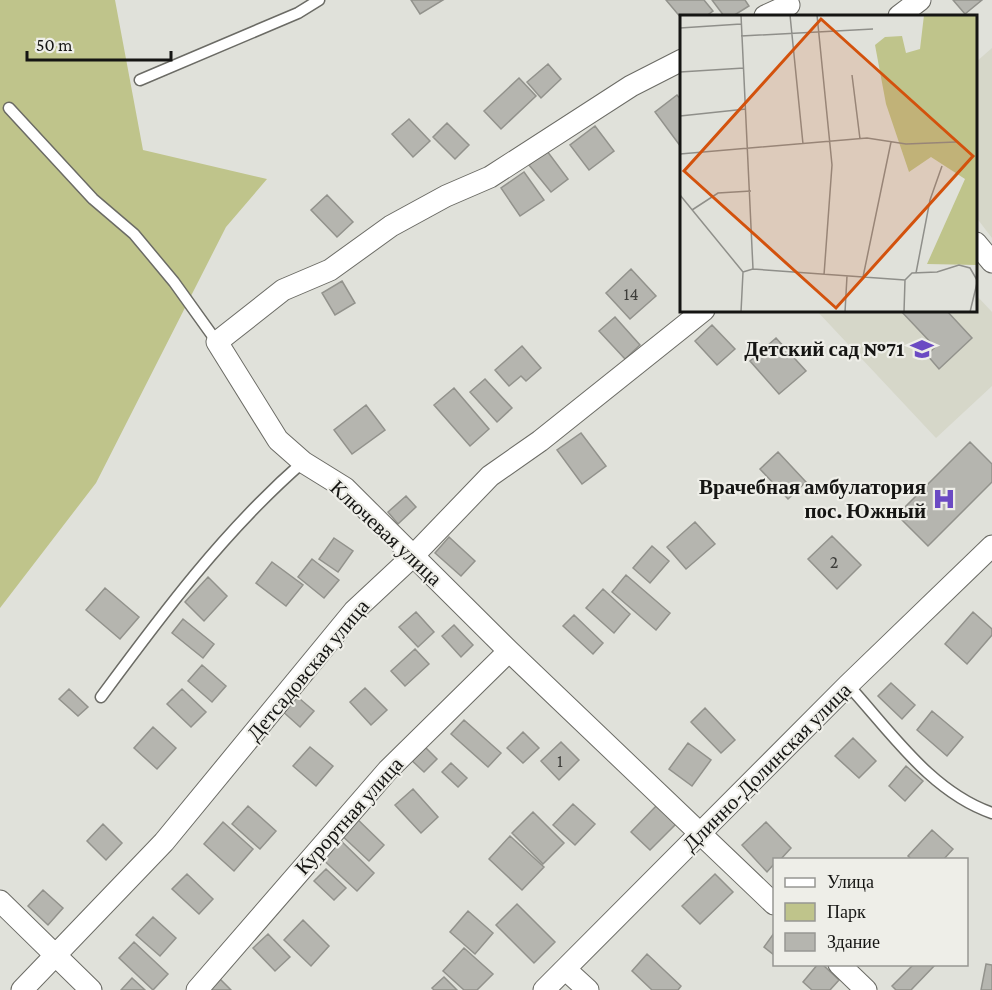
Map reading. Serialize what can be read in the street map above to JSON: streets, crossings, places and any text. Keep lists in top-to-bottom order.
{
  "streets": {
    "street": [
      "Ключевая улица",
      "Детсадовская улица",
      "Длинно-Долинская улица",
      "Курортная улица"
    ]
  },
  "crossings": [
    ["Ключевая улица", "Детсадовская улица"],
    ["Ключевая улица", "Длинно-Долинская улица"],
    ["Ключевая улица", "Курортная улица"]
  ],
  "places": {
    "school or university": ["Детский сад №71"],
    "hospital": ["Врачебная амбулатория пос. Южный"]
  },
  "house_numbers": ["14", "2", "1"],
  "legend": ["Улица", "Парк", "Здание"],
  "scale_bar": "50 m"
}
